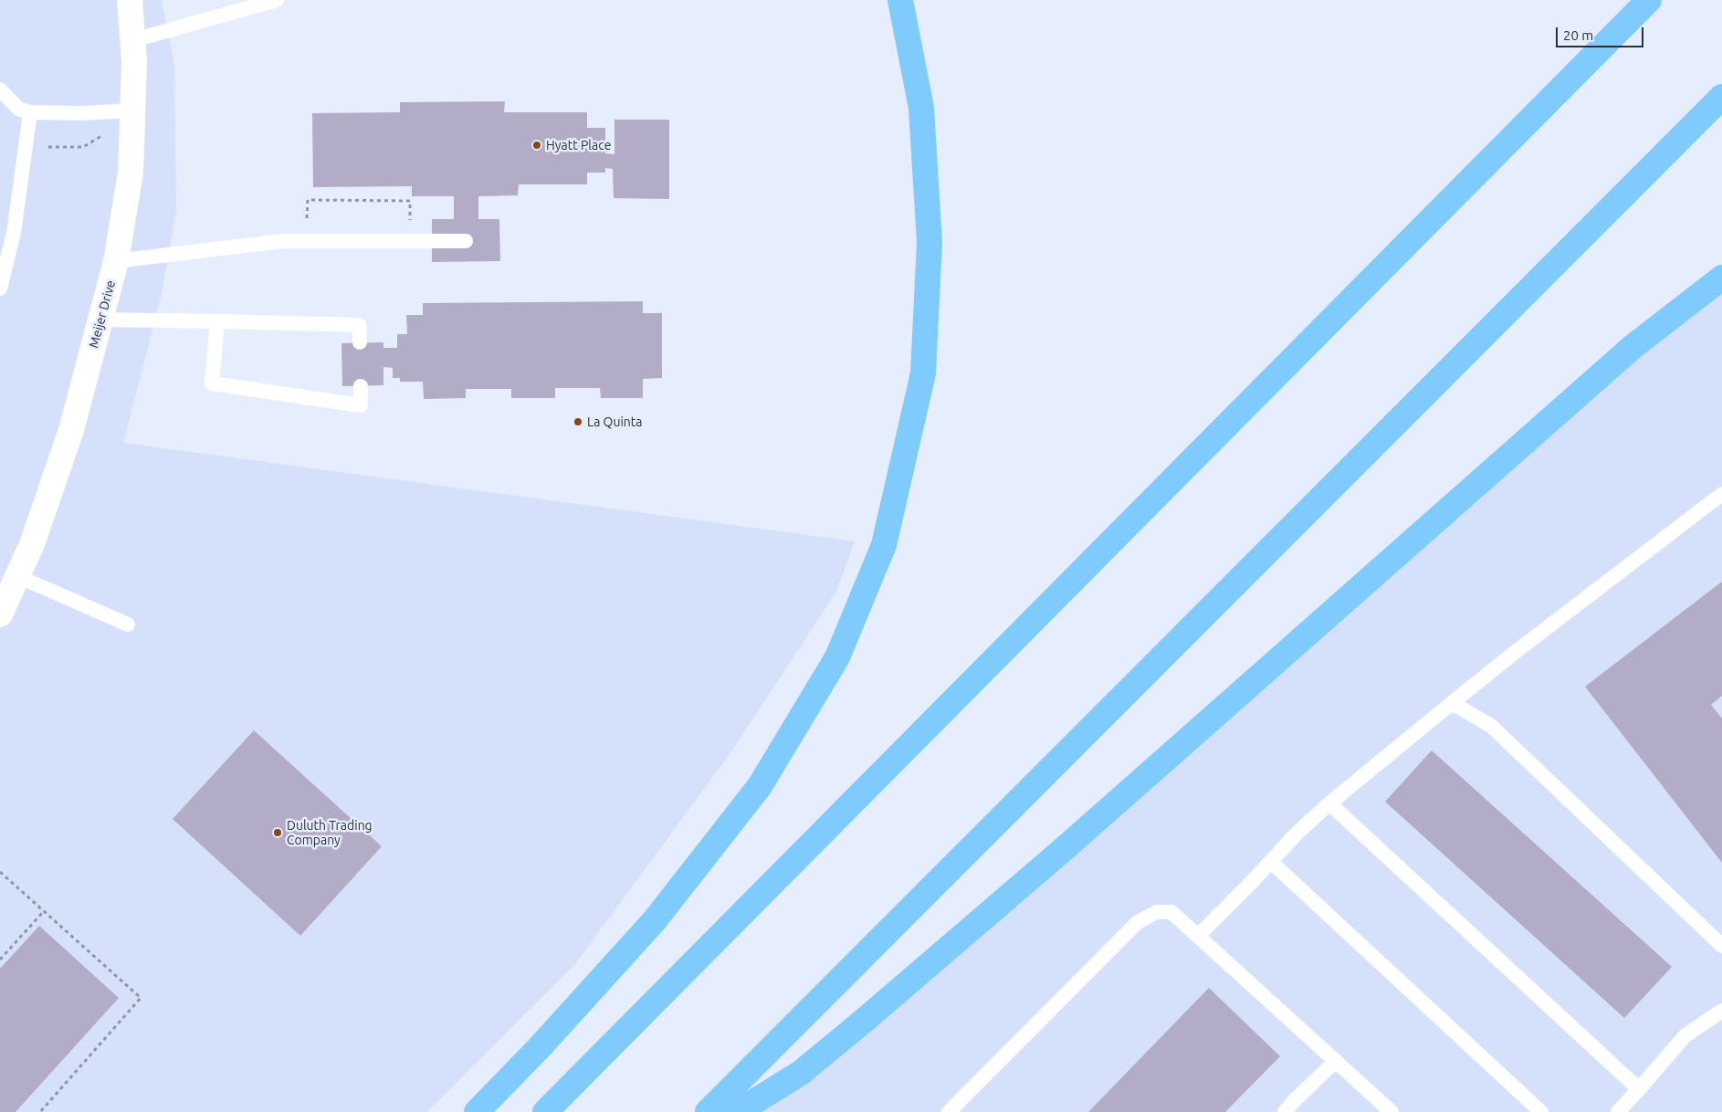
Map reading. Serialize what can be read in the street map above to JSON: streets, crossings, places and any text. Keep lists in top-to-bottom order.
{
  "streets": {
    "street": ["Meijer Drive"]
  },
  "places": ["Hyatt Place", "La Quinta", "Duluth Trading Company"],
  "scale_bar": "20 m"
}
